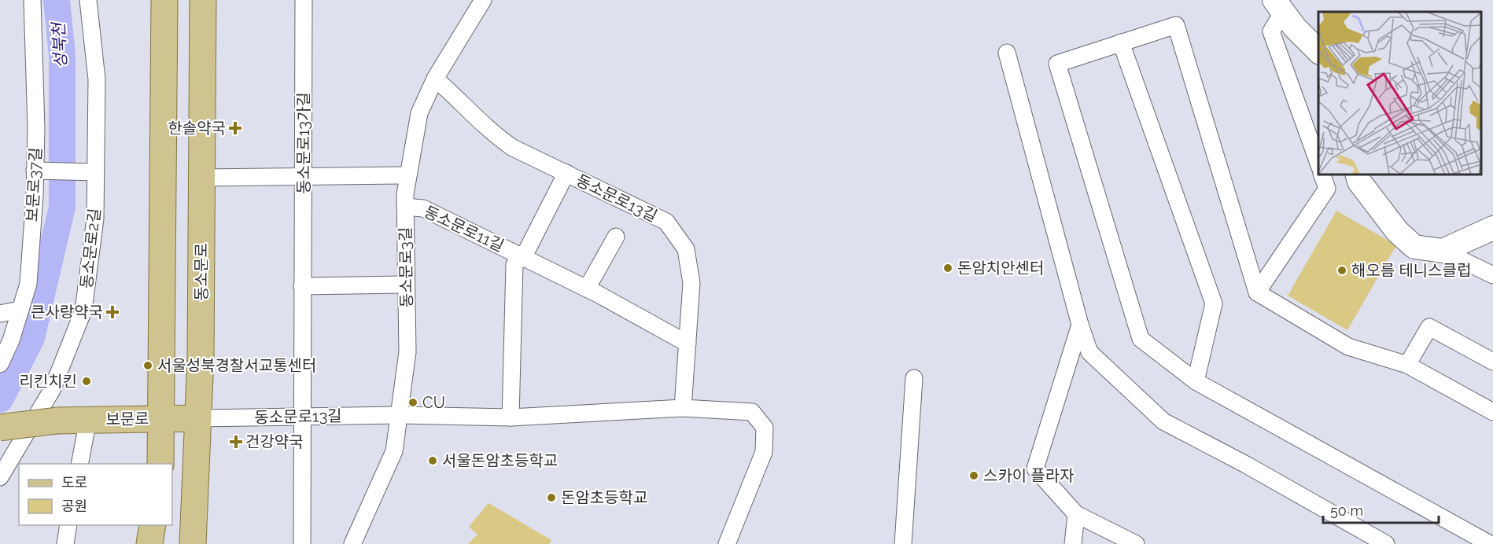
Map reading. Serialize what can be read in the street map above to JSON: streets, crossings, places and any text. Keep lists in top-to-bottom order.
{
  "streets": {
    "main road": ["동소문로", "보문로"],
    "street": [
      "동소문로13가길",
      "보문로37길",
      "동소문로13길",
      "동소문로11길",
      "동소문로2길",
      "동소문로3길"
    ]
  },
  "crossings": [
    ["동소문로13가길", "동소문로13길"],
    ["동소문로13길", "동소문로11길"],
    ["동소문로13길", "동소문로3길"],
    ["동소문로13길", "동소문로"],
    ["동소문로13길", "보문로"],
    ["동소문로11길", "동소문로3길"],
    ["동소문로", "보문로"]
  ],
  "water": ["성북천"],
  "places": {
    "health": ["한솔약국", "큰사랑약국", "건강약국"],
    "other": [
      "돈암치안센터",
      "해오름 테니스클럽",
      "서울성북경찰서교통센터",
      "리킨치킨",
      "CU",
      "서울돈암초등학교",
      "스카이 플라자",
      "돈암초등학교"
    ]
  },
  "legend": ["도로", "공원"],
  "scale_bar": "50 m"
}
